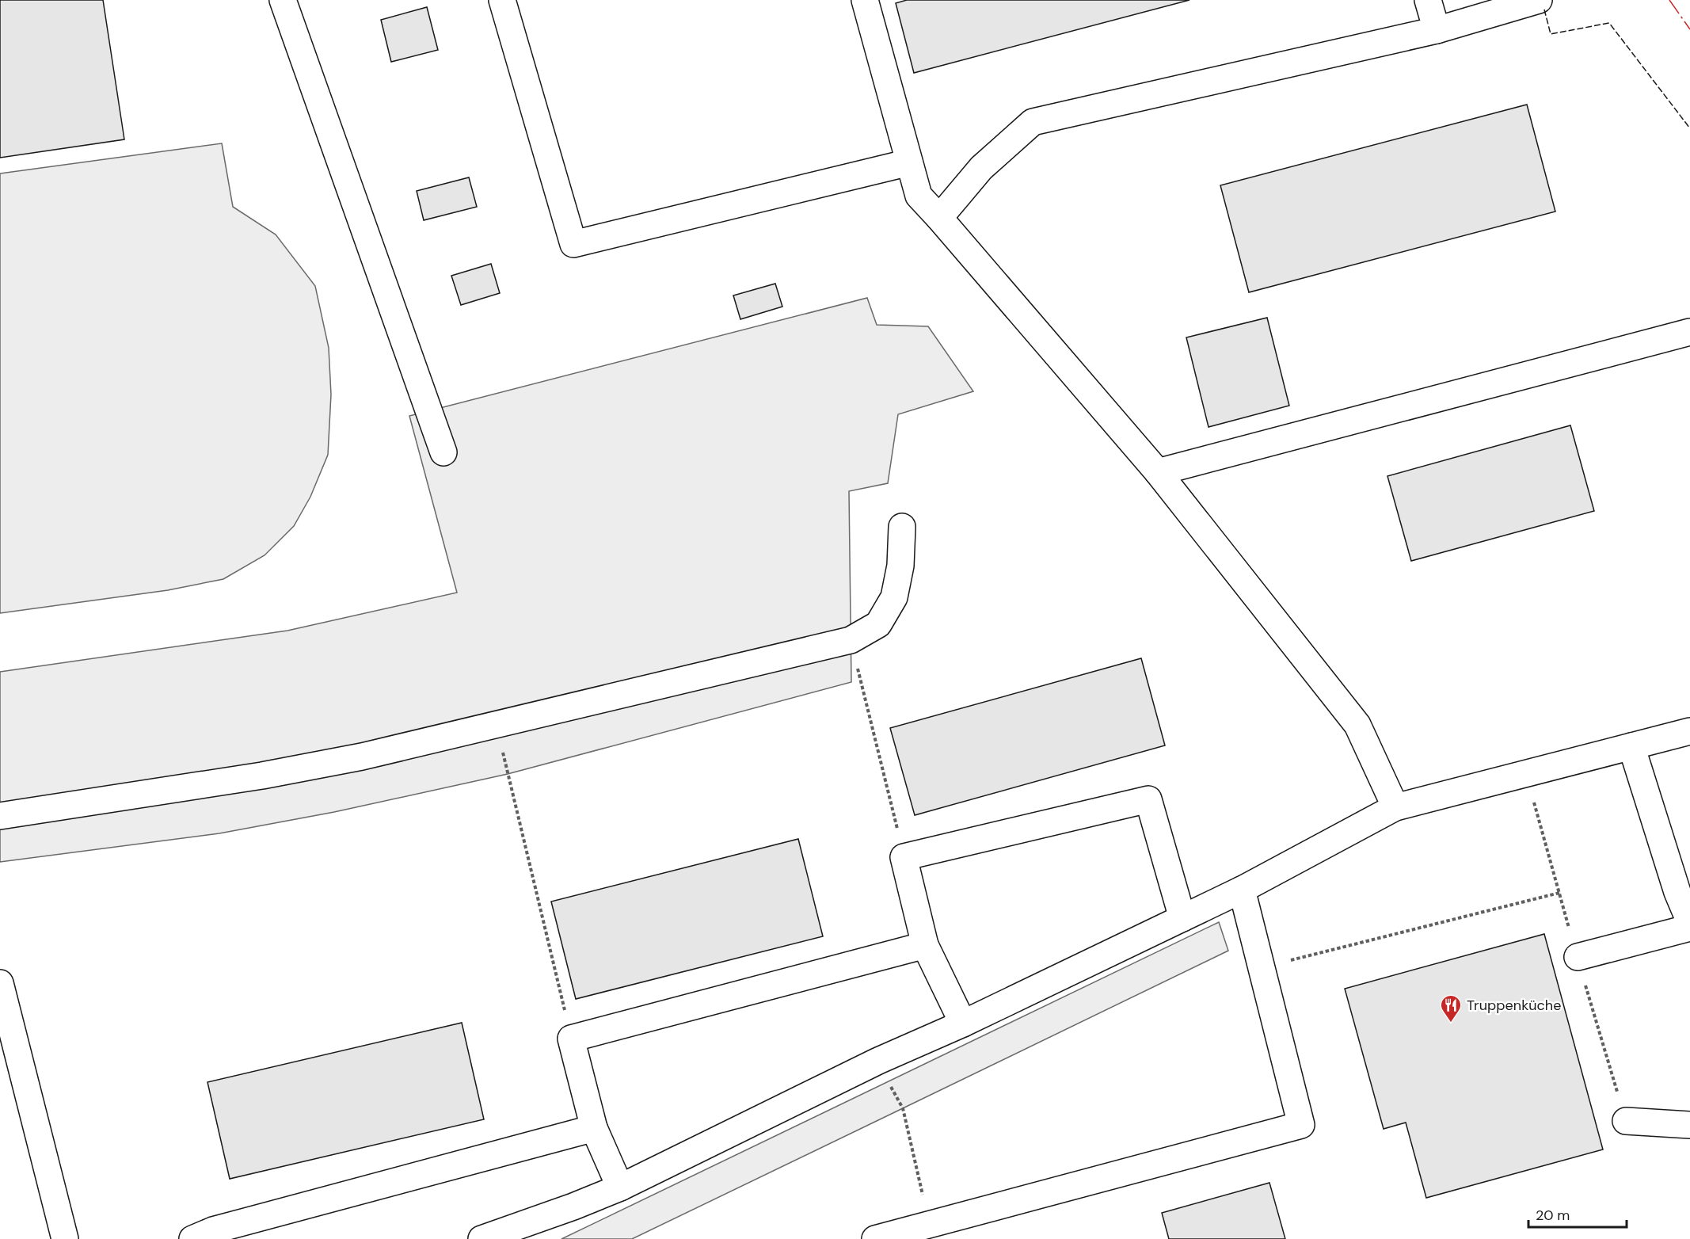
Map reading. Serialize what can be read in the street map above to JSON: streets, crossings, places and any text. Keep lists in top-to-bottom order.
{
  "places": {
    "restaurant": ["Truppenküche"]
  },
  "scale_bar": "20 m"
}
